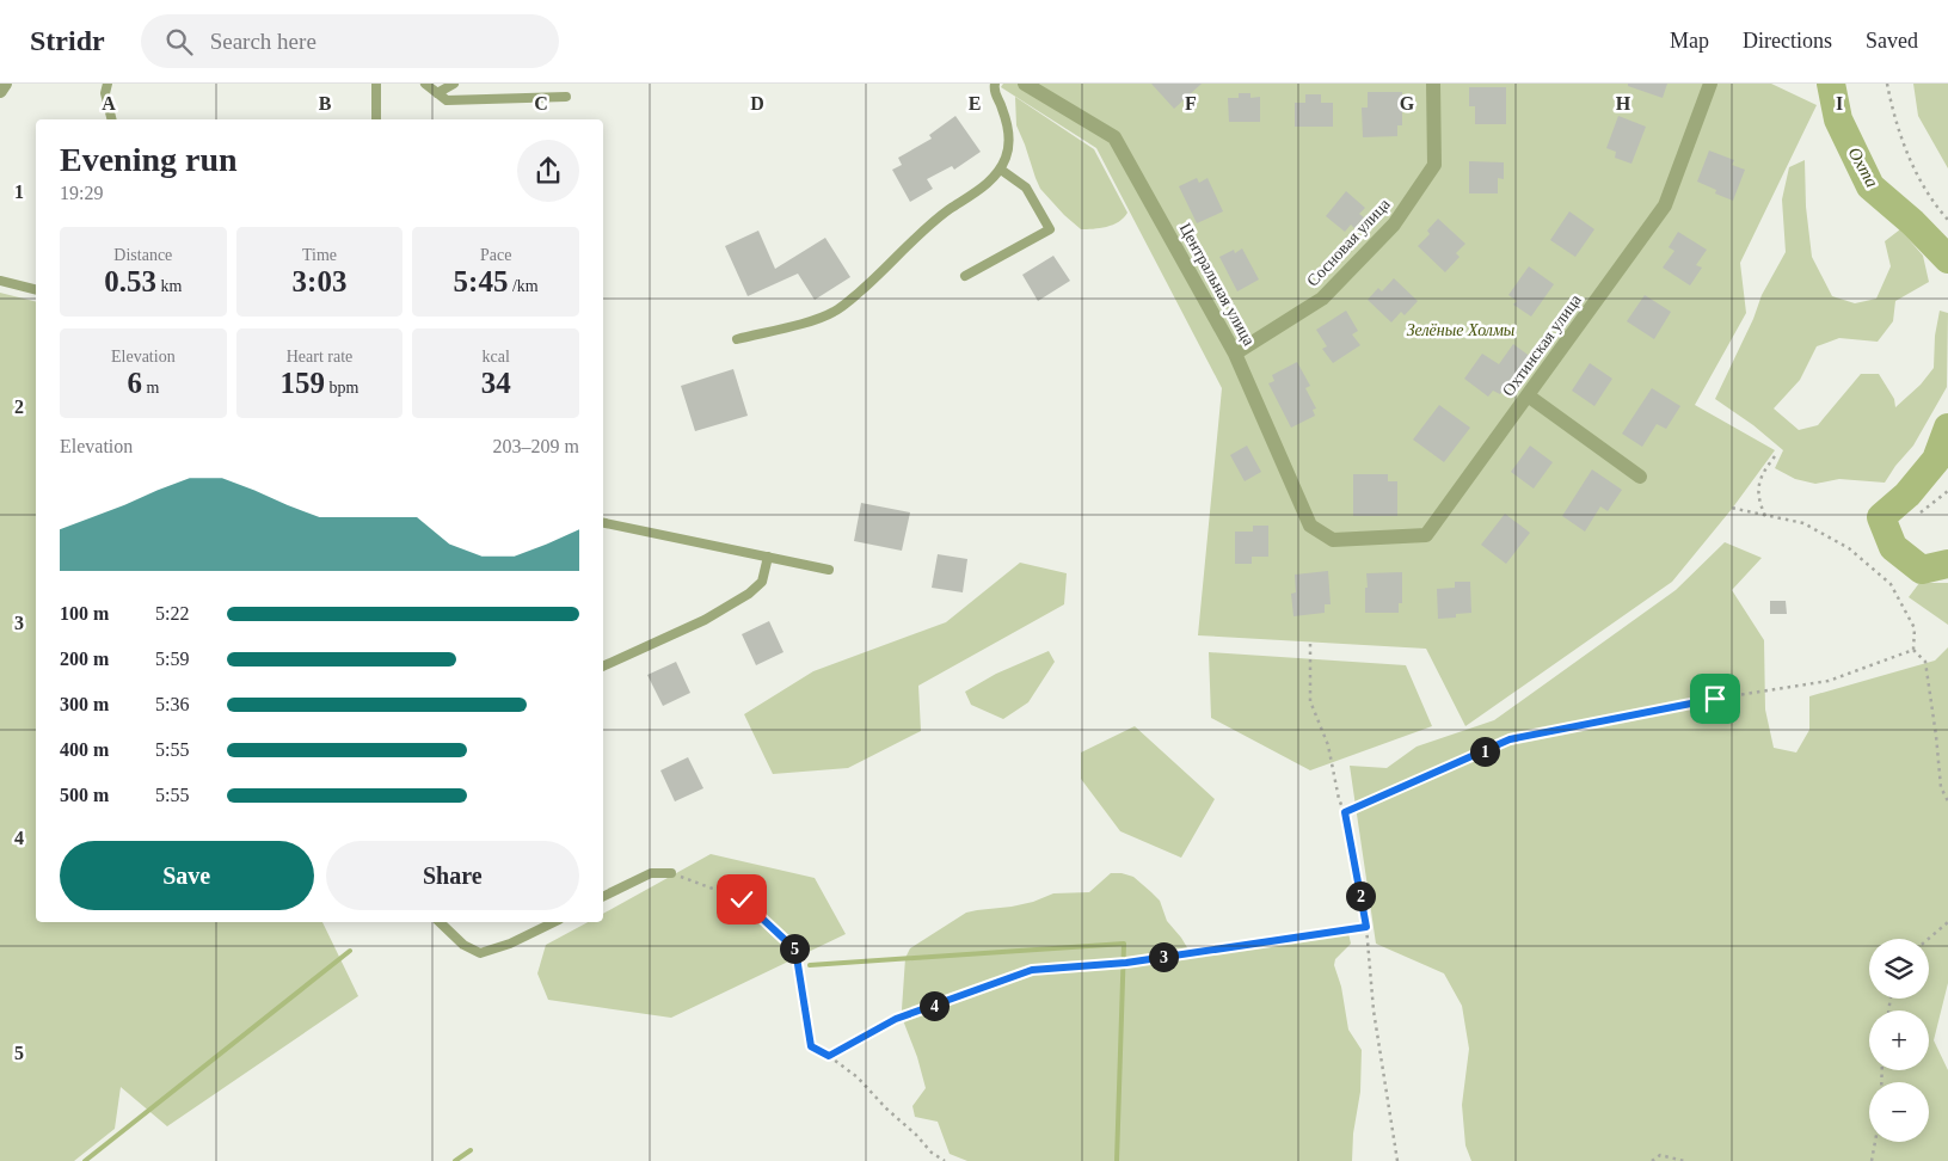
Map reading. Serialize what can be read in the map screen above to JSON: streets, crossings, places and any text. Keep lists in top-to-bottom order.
{
  "streets": {
    "street": ["Сосновая улица", "Центральная улица", "Охтинская улица"]
  },
  "crossings": [
    ["Сосновая улица", "Центральная улица"],
    ["Центральная улица", "Охтинская улица"]
  ],
  "water": ["Охта"],
  "parks": ["Зелёные Холмы"],
  "page": {
    "header": "Stridr",
    "search": "Search here",
    "nav": ["Map", "Directions", "Saved"],
    "heading": ["Evening run", "19:29"],
    "stats": [
      ["Distance", "0.53 km"],
      ["Time", "3:03"],
      ["Pace", "5:45 /km"],
      ["Elevation", "6 m"],
      ["Heart rate", "159 bpm"],
      ["kcal", "34"]
    ],
    "chart": ["Elevation", "203–209 m"],
    "list": [
      {
        "name": "100 m",
        "note": "5:22"
      },
      {
        "name": "200 m",
        "note": "5:59"
      },
      {
        "name": "300 m",
        "note": "5:36"
      },
      {
        "name": "400 m",
        "note": "5:55"
      },
      {
        "name": "500 m",
        "note": "5:55"
      }
    ],
    "pins": [
      "1",
      "2",
      "5",
      "3",
      "4"
    ],
    "buttons": ["Save", "Share"],
    "map_buttons": ["+", "−"]
  },
  "grid": {
    "columns": [
      "A",
      "B",
      "C",
      "D",
      "E",
      "F",
      "G",
      "H",
      "I"
    ],
    "rows": [
      "1",
      "2",
      "3",
      "4",
      "5"
    ]
  }
}
